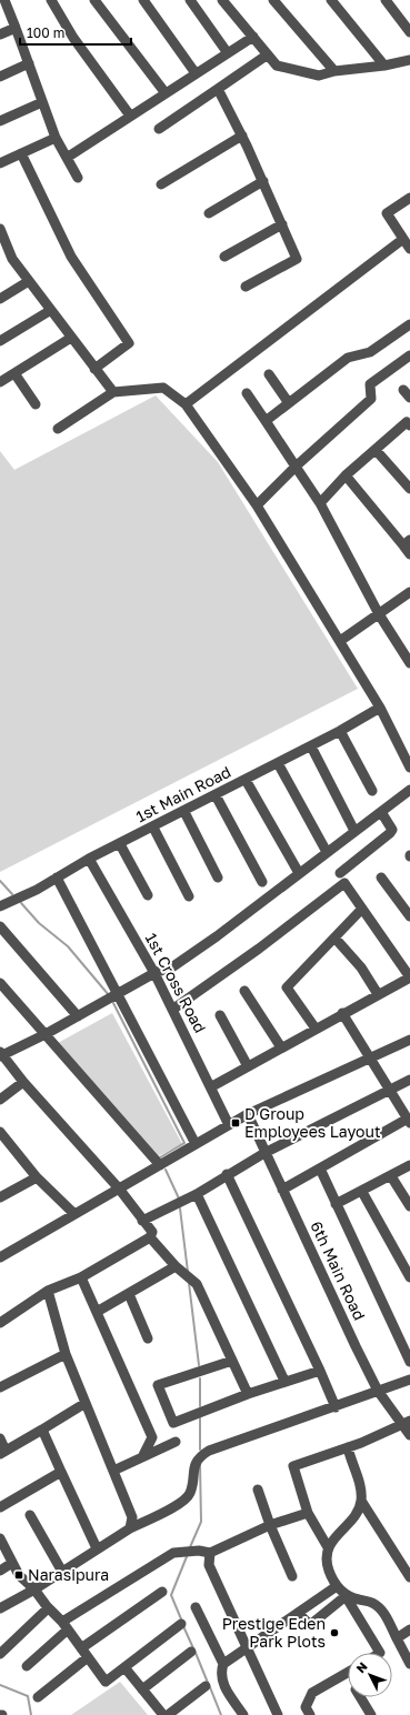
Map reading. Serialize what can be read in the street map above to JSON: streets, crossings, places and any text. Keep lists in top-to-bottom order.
{
  "streets": {
    "street": ["1st Main Road", "1st Cross Road", "6th Main Road"]
  },
  "crossings": [
    ["1st Main Road", "1st Cross Road"]
  ],
  "places": {
    "transit": ["D Group Employees Layout", "Narasipura"],
    "other": ["Prestige Eden Park Plots"]
  },
  "scale_bar": "100 m",
  "north": "top left"
}
